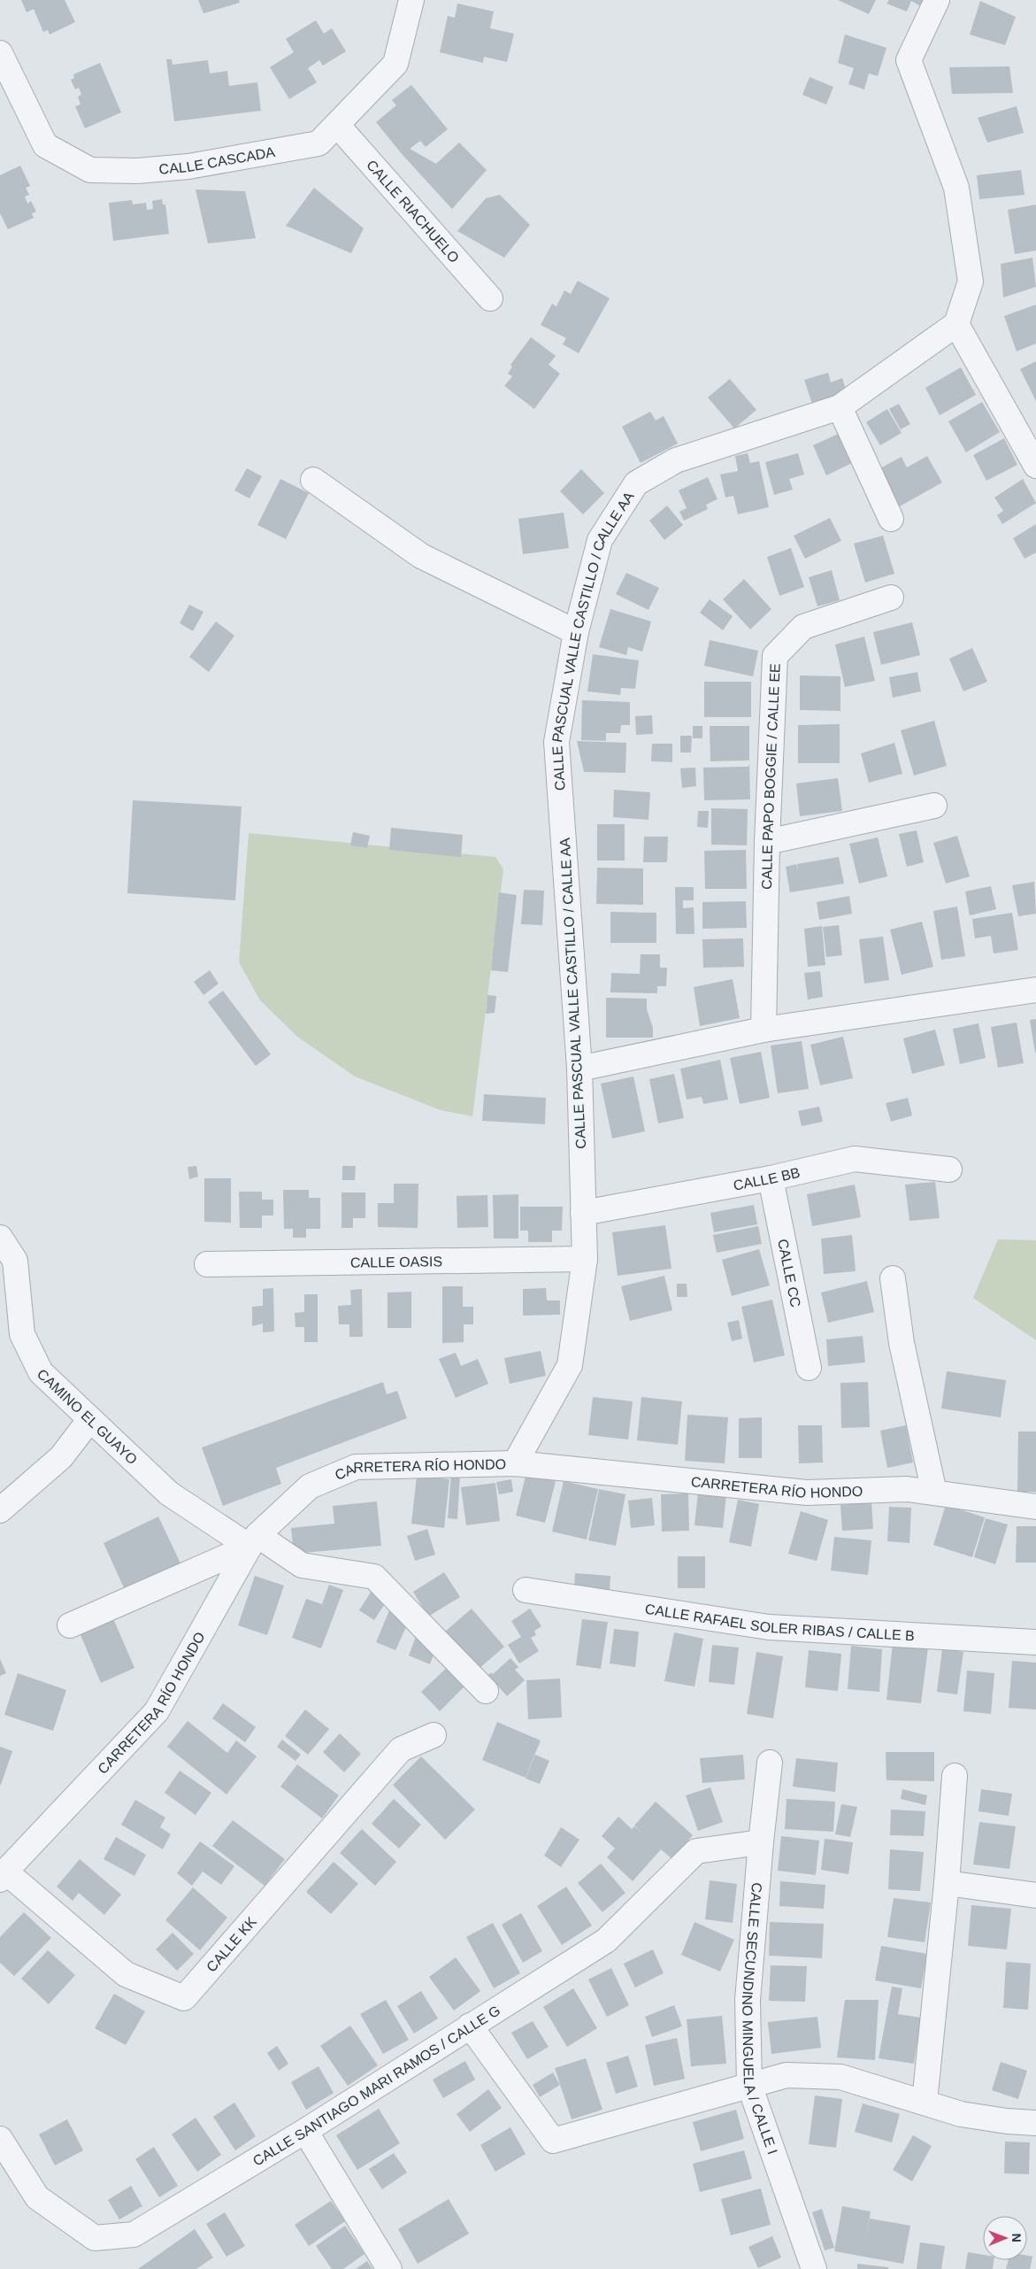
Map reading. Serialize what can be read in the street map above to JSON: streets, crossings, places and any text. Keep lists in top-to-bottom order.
{
  "streets": {
    "street": [
      "CALLE CASCADA",
      "CALLE RIACHUELO",
      "CALLE PASCUAL VALLE CASTILLO / CALLE AA",
      "CALLE PAPO BOGGIE / CALLE EE",
      "CALLE BB",
      "CALLE OASIS",
      "CALLE CC",
      "CAMINO EL GUAYO",
      "CARRETERA RÍO HONDO",
      "CALLE RAFAEL SOLER RIBAS / CALLE B",
      "CALLE KK",
      "CALLE SECUNDINO MINGUELA / CALLE I",
      "CALLE SANTIAGO MARI RAMOS / CALLE G"
    ]
  },
  "crossings": [
    ["CALLE CASCADA", "CALLE RIACHUELO"],
    ["CALLE PASCUAL VALLE CASTILLO / CALLE AA", "CALLE BB"],
    ["CALLE PASCUAL VALLE CASTILLO / CALLE AA", "CALLE OASIS"],
    ["CALLE PASCUAL VALLE CASTILLO / CALLE AA", "CARRETERA RÍO HONDO"],
    ["CALLE BB", "CALLE CC"],
    ["CAMINO EL GUAYO", "CARRETERA RÍO HONDO"],
    ["CARRETERA RÍO HONDO", "CALLE KK"],
    ["CALLE SECUNDINO MINGUELA / CALLE I", "CALLE SANTIAGO MARI RAMOS / CALLE G"]
  ],
  "north": "right"
}
